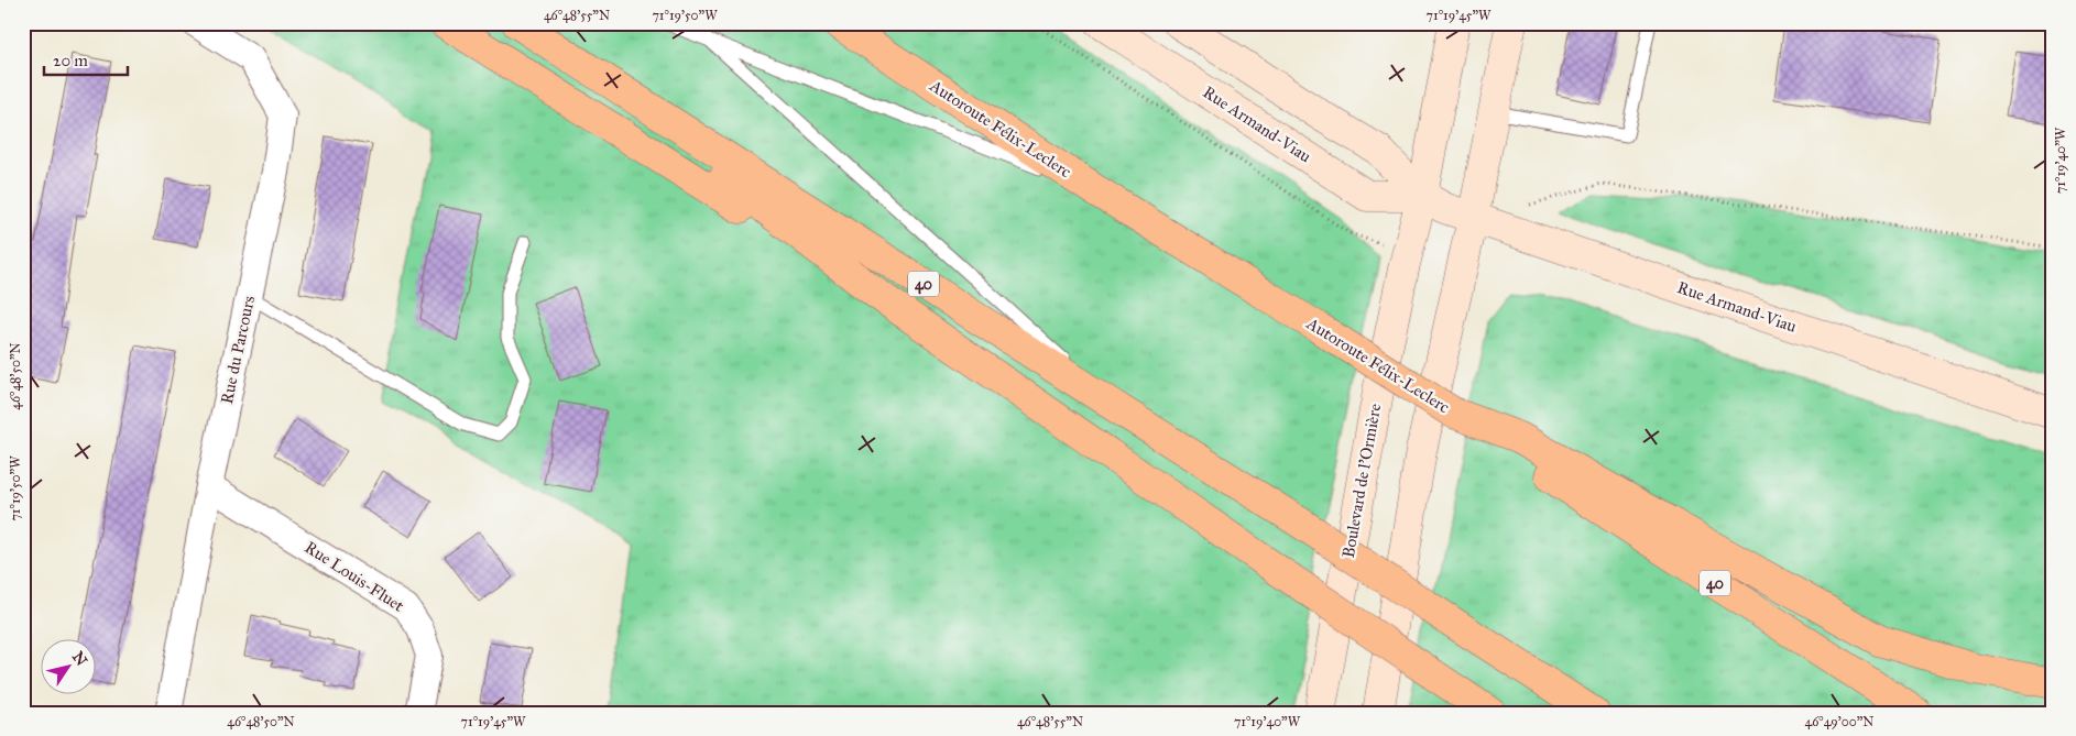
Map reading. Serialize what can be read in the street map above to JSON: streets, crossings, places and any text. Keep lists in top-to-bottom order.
{
  "streets": {
    "highway": ["Autoroute Félix-Leclerc", "40"],
    "main road": ["Rue Armand-Viau", "Boulevard de l'Ormière"],
    "street": ["Rue du Parcours", "Rue Louis-Fluet"]
  },
  "crossings": [
    ["Rue Armand-Viau", "Boulevard de l'Ormière"],
    ["Rue du Parcours", "Rue Louis-Fluet"]
  ],
  "scale_bar": "20 m",
  "north": "top right",
  "coordinates": [
    "46°48'55\"N",
    "71°19'50\"W",
    "71°19'45\"W",
    "71°19'40\"W",
    "46°48'50\"N",
    "46°49'00\"N"
  ]
}
